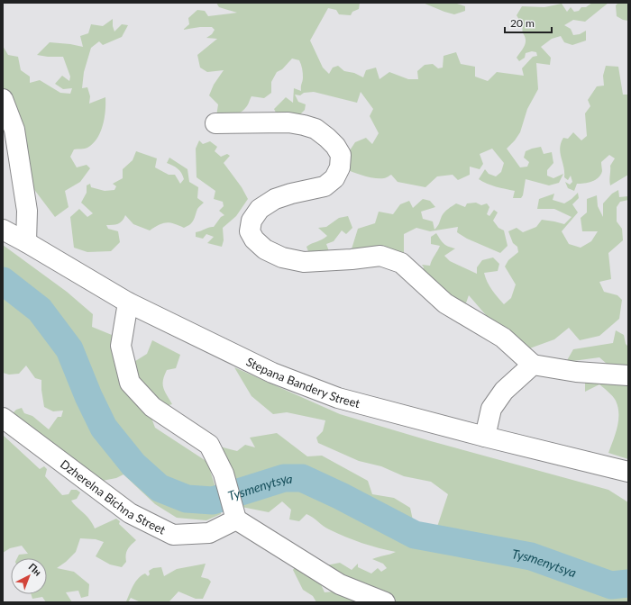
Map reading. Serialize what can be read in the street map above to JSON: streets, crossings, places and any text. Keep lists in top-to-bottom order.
{
  "streets": {
    "street": ["Stepana Bandery Street", "Dzherelna Bichna Street"]
  },
  "water": ["Tysmenytsya"],
  "scale_bar": "20 m",
  "north": "top right"
}
